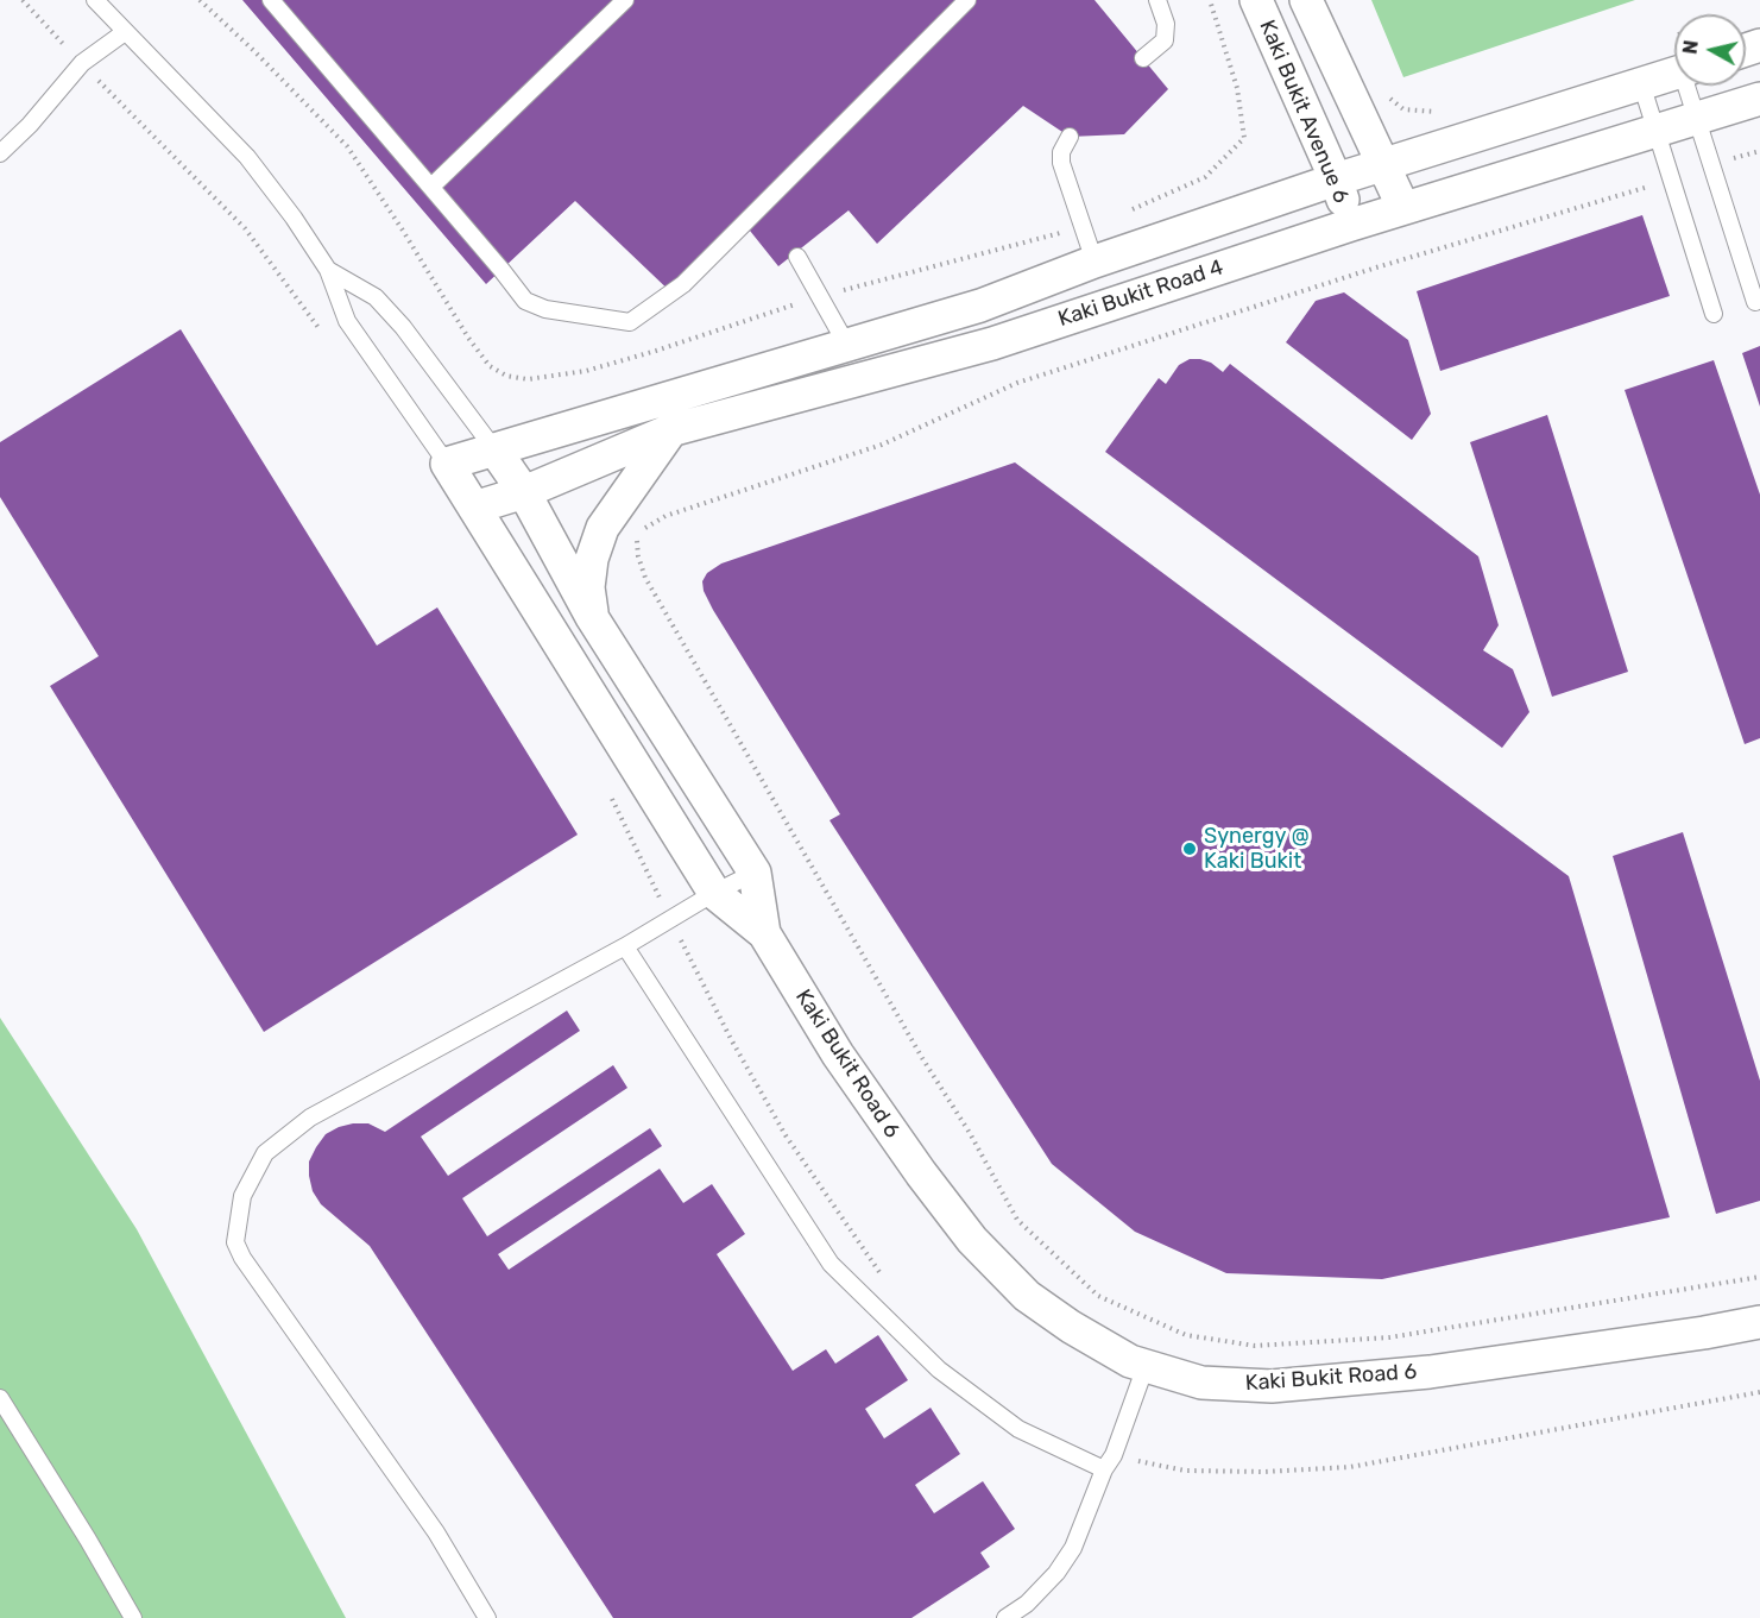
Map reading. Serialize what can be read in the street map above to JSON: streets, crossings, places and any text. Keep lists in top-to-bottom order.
{
  "streets": {
    "street": ["Kaki Bukit Avenue 6", "Kaki Bukit Road 4", "Kaki Bukit Road 6"]
  },
  "crossings": [
    ["Kaki Bukit Avenue 6", "Kaki Bukit Road 4"],
    ["Kaki Bukit Road 4", "Kaki Bukit Road 6"]
  ],
  "places": ["Synergy @ Kaki Bukit"],
  "north": "left"
}
